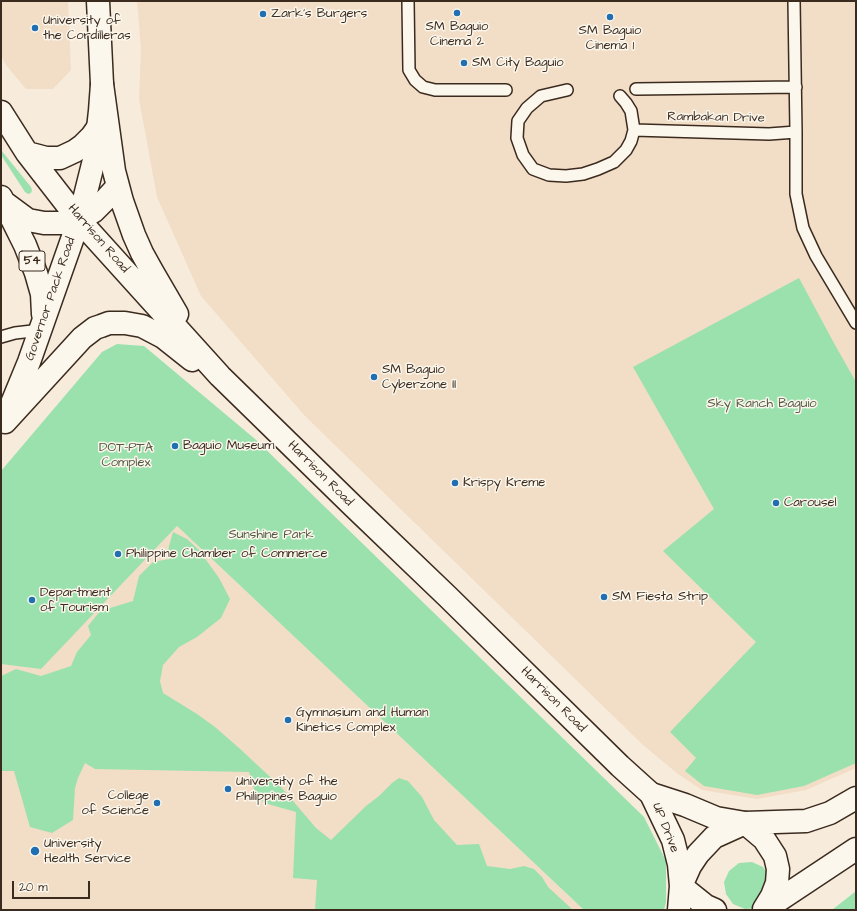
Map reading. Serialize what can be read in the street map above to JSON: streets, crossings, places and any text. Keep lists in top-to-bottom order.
{
  "streets": {
    "main road": [
      "Harrison Road",
      "54",
      "Governor Pack Road",
      "UP Drive"
    ],
    "lane": ["Rambakan Drive"]
  },
  "crossings": [
    ["Harrison Road", "Governor Pack Road"],
    ["Harrison Road", "UP Drive"],
    ["54", "Governor Pack Road"]
  ],
  "parks": ["Sky Ranch Baguio", "DOT-PTA Complex", "Sunshine Park"],
  "places": [
    "SM Baguio Cinema 2",
    "Zark's Burgers",
    "SM Baguio Cinema 1",
    "University of the Cordilleras",
    "SM City Baguio",
    "SM Baguio Cyberzone II",
    "Baguio Museum",
    "Krispy Kreme",
    "Carousel",
    "Philippine Chamber of Commerce",
    "SM Fiesta Strip",
    "Department of Tourism",
    "Gymnasium and Human Kinetics Complex",
    "University of the Philippines Baguio",
    "College of Science",
    "University Health Service"
  ],
  "scale_bar": "20 m"
}
